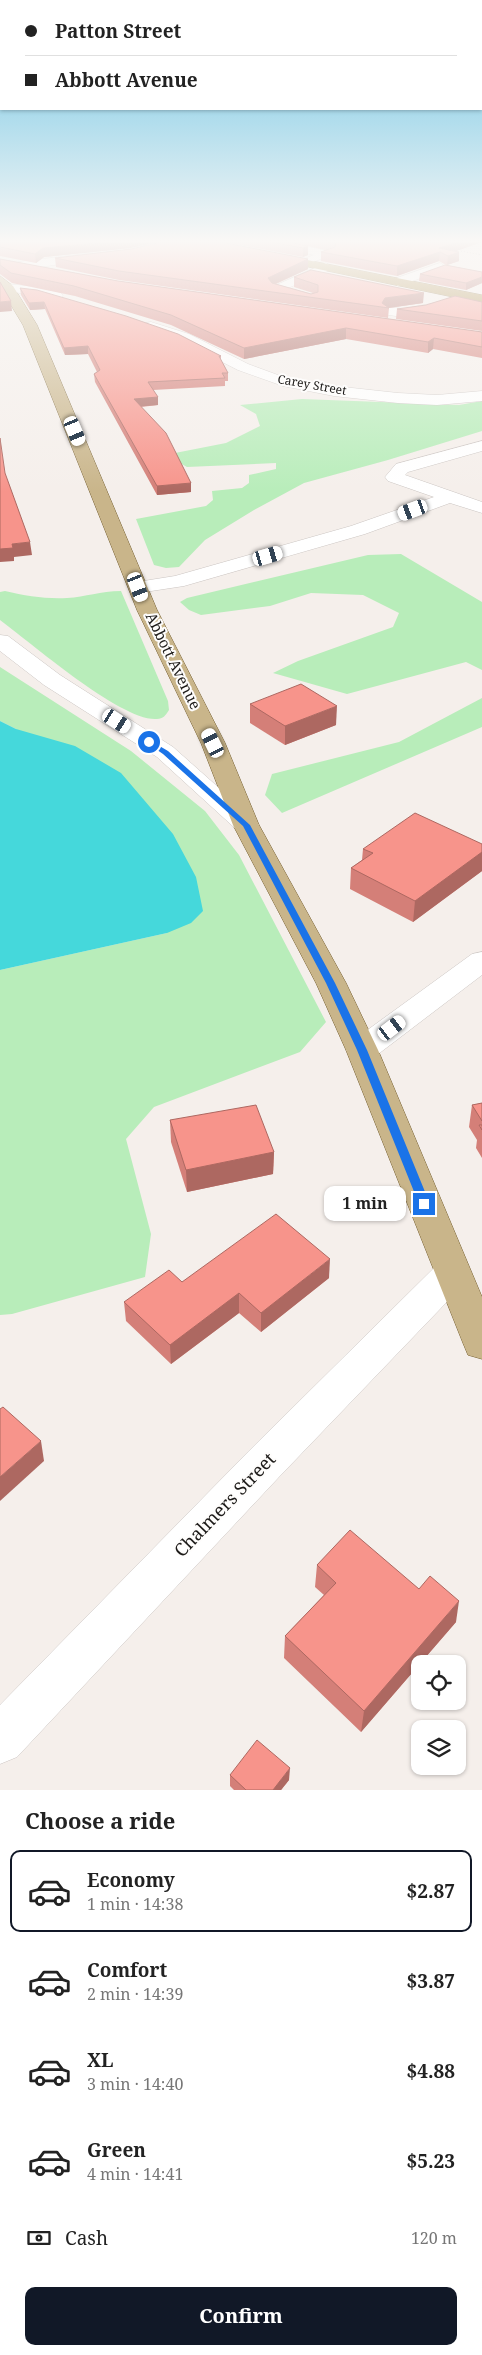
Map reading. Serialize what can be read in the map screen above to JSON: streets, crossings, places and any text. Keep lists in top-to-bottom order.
{
  "streets": {
    "main road": ["Abbott Avenue"],
    "street": ["Carey Street", "Chalmers Street"]
  },
  "crossings": [
    ["Abbott Avenue", "Chalmers Street"]
  ],
  "page": {
    "banner": ["Patton Street", "Abbott Avenue"],
    "bubble": "1 min",
    "heading": "Choose a ride",
    "list": [
      {
        "name": "Economy",
        "note": "1 min · 14:38",
        "value": "$2.87"
      },
      {
        "name": "Comfort",
        "note": "2 min · 14:39",
        "value": "$3.87"
      },
      {
        "name": "XL",
        "note": "3 min · 14:40",
        "value": "$4.88"
      },
      {
        "name": "Green",
        "note": "4 min · 14:41",
        "value": "$5.23"
      }
    ],
    "pay": ["Cash", "120 m"],
    "buttons": "Confirm"
  }
}
